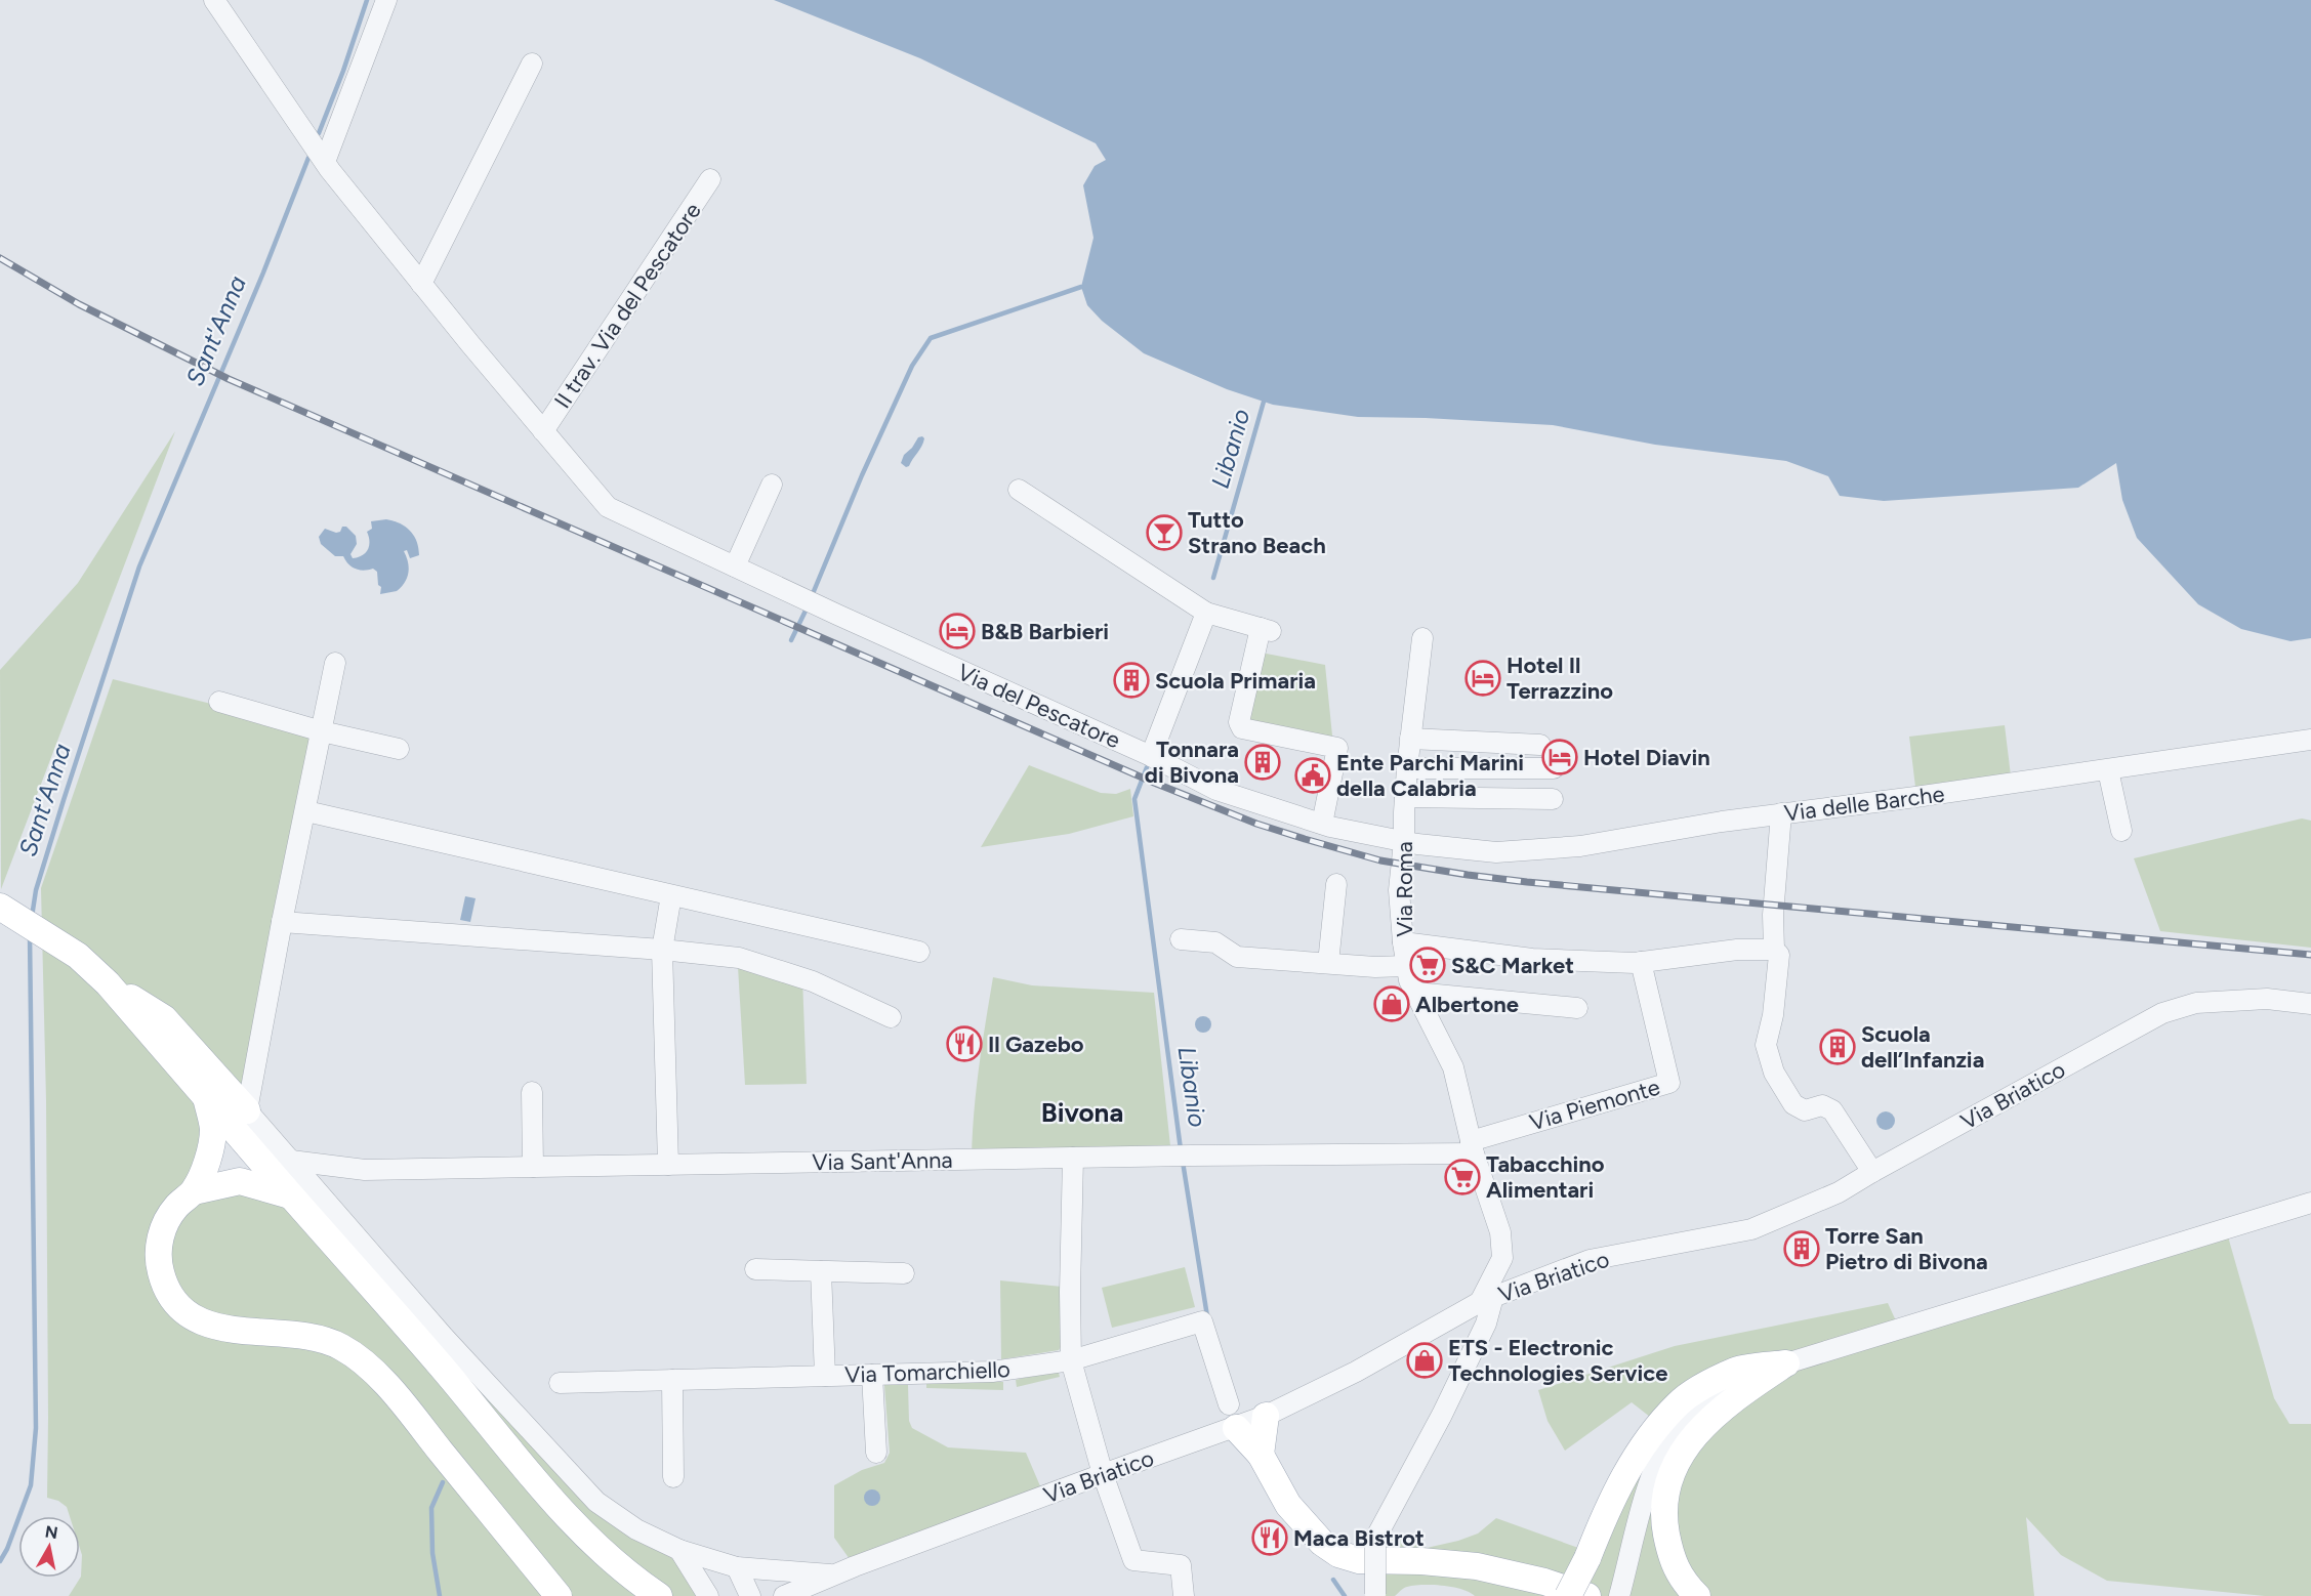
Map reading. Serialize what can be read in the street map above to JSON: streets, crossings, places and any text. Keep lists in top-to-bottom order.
{
  "streets": {
    "street": [
      "II trav. Via del Pescatore",
      "Via del Pescatore",
      "Via delle Barche",
      "Via Roma",
      "Via Briatico",
      "Via Piemonte",
      "Via Sant'Anna",
      "Via Tomarchiello"
    ]
  },
  "crossings": [
    ["II trav. Via del Pescatore", "Via del Pescatore"],
    ["Via del Pescatore", "Via delle Barche"],
    ["Via del Pescatore", "Via Roma"],
    ["Via delle Barche", "Via Roma"],
    ["Via Roma", "Via Briatico"],
    ["Via Roma", "Via Piemonte"],
    ["Via Roma", "Via Sant'Anna"],
    ["Via Briatico", "Via Tomarchiello"],
    ["Via Piemonte", "Via Sant'Anna"]
  ],
  "districts": ["Bivona"],
  "water": ["Sant'Anna", "Libanio"],
  "places": {
    "bar": ["Tutto Strano Beach"],
    "hotel": ["B&B Barbieri", "Hotel Il Terrazzino", "Hotel Diavin"],
    "building": [
      "Scuola Primaria",
      "Tonnara di Bivona",
      "Scuola dell’Infanzia",
      "Torre San Pietro di Bivona"
    ],
    "public building": ["Ente Parchi Marini della Calabria"],
    "supermarket": ["S&C Market", "Tabacchino Alimentari"],
    "shop": ["Albertone", "ETS - Electronic Technologies Service"],
    "restaurant": ["Il Gazebo", "Maca Bistrot"]
  },
  "north": "top"
}
